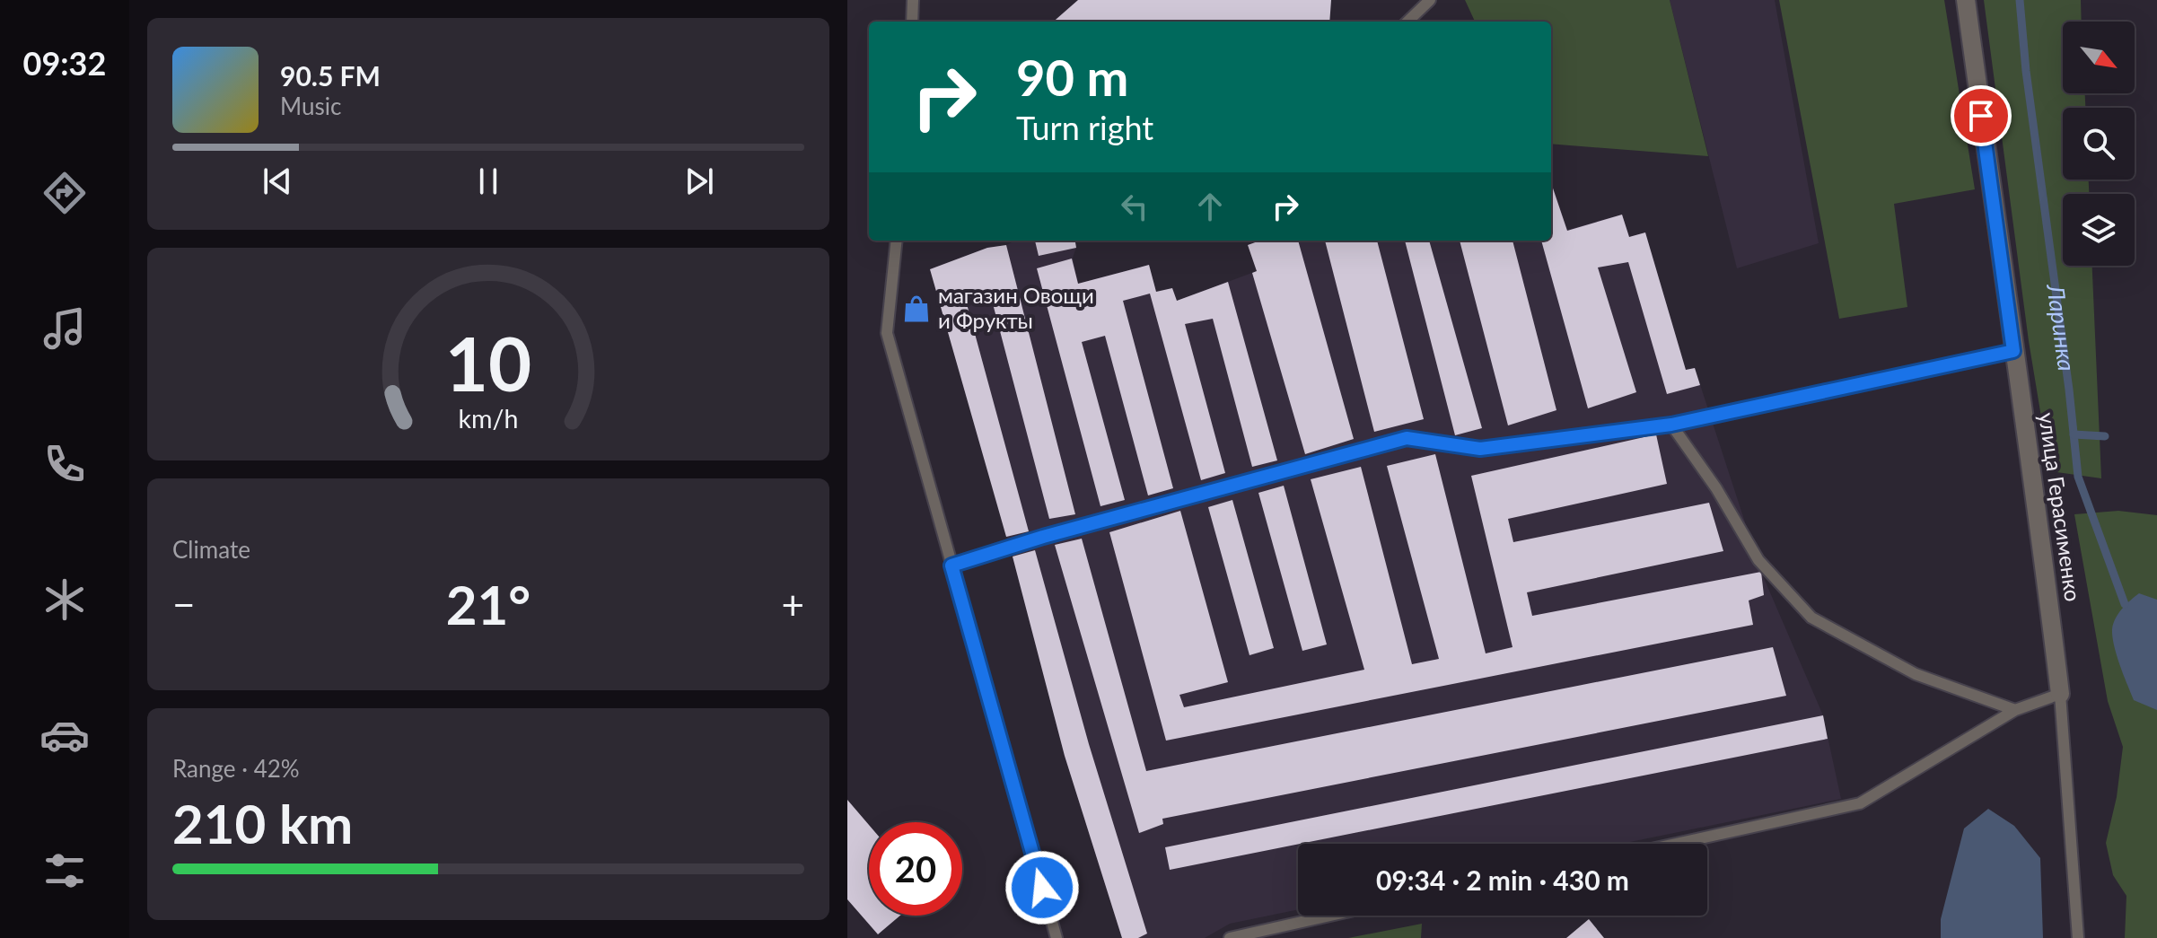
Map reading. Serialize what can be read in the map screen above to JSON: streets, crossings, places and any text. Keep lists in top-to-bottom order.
{
  "streets": {
    "street": ["улица Герасименко"]
  },
  "water": ["Ларинка"],
  "places": {
    "shop": ["магазин Овощи и Фрукты"]
  },
  "north": "bottom right",
  "page": {
    "tabs": "09:32",
    "turn": ["90 m", "Turn right"],
    "song": ["90.5 FM", "Music"],
    "tile": [
      "Climate",
      ["Range · 42%", "210 km"]
    ],
    "heat": ["−", "21°", "+"],
    "limit": "20",
    "trip": "09:34 · 2 min · 430 m",
    "gauge": ["10", "km/h"]
  }
}
